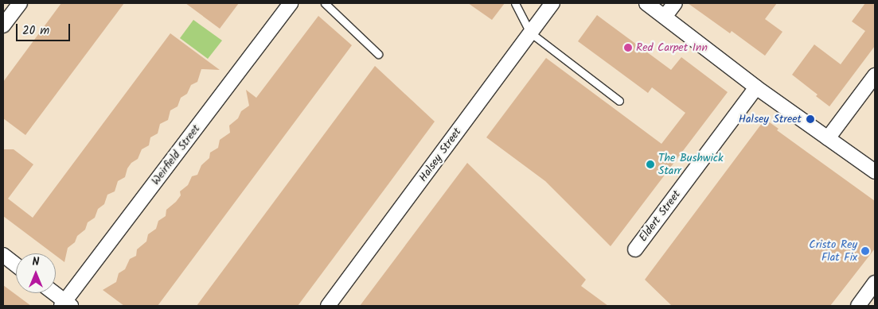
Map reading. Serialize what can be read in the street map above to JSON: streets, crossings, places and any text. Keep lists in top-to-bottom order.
{
  "streets": {
    "street": ["Weirfield Street", "Halsey Street", "Eldert Street"]
  },
  "places": [
    "Red Carpet Inn",
    "Halsey Street",
    "The Bushwick Starr",
    "Cristo Rey Flat Fix"
  ],
  "scale_bar": "20 m",
  "north": "top"
}
